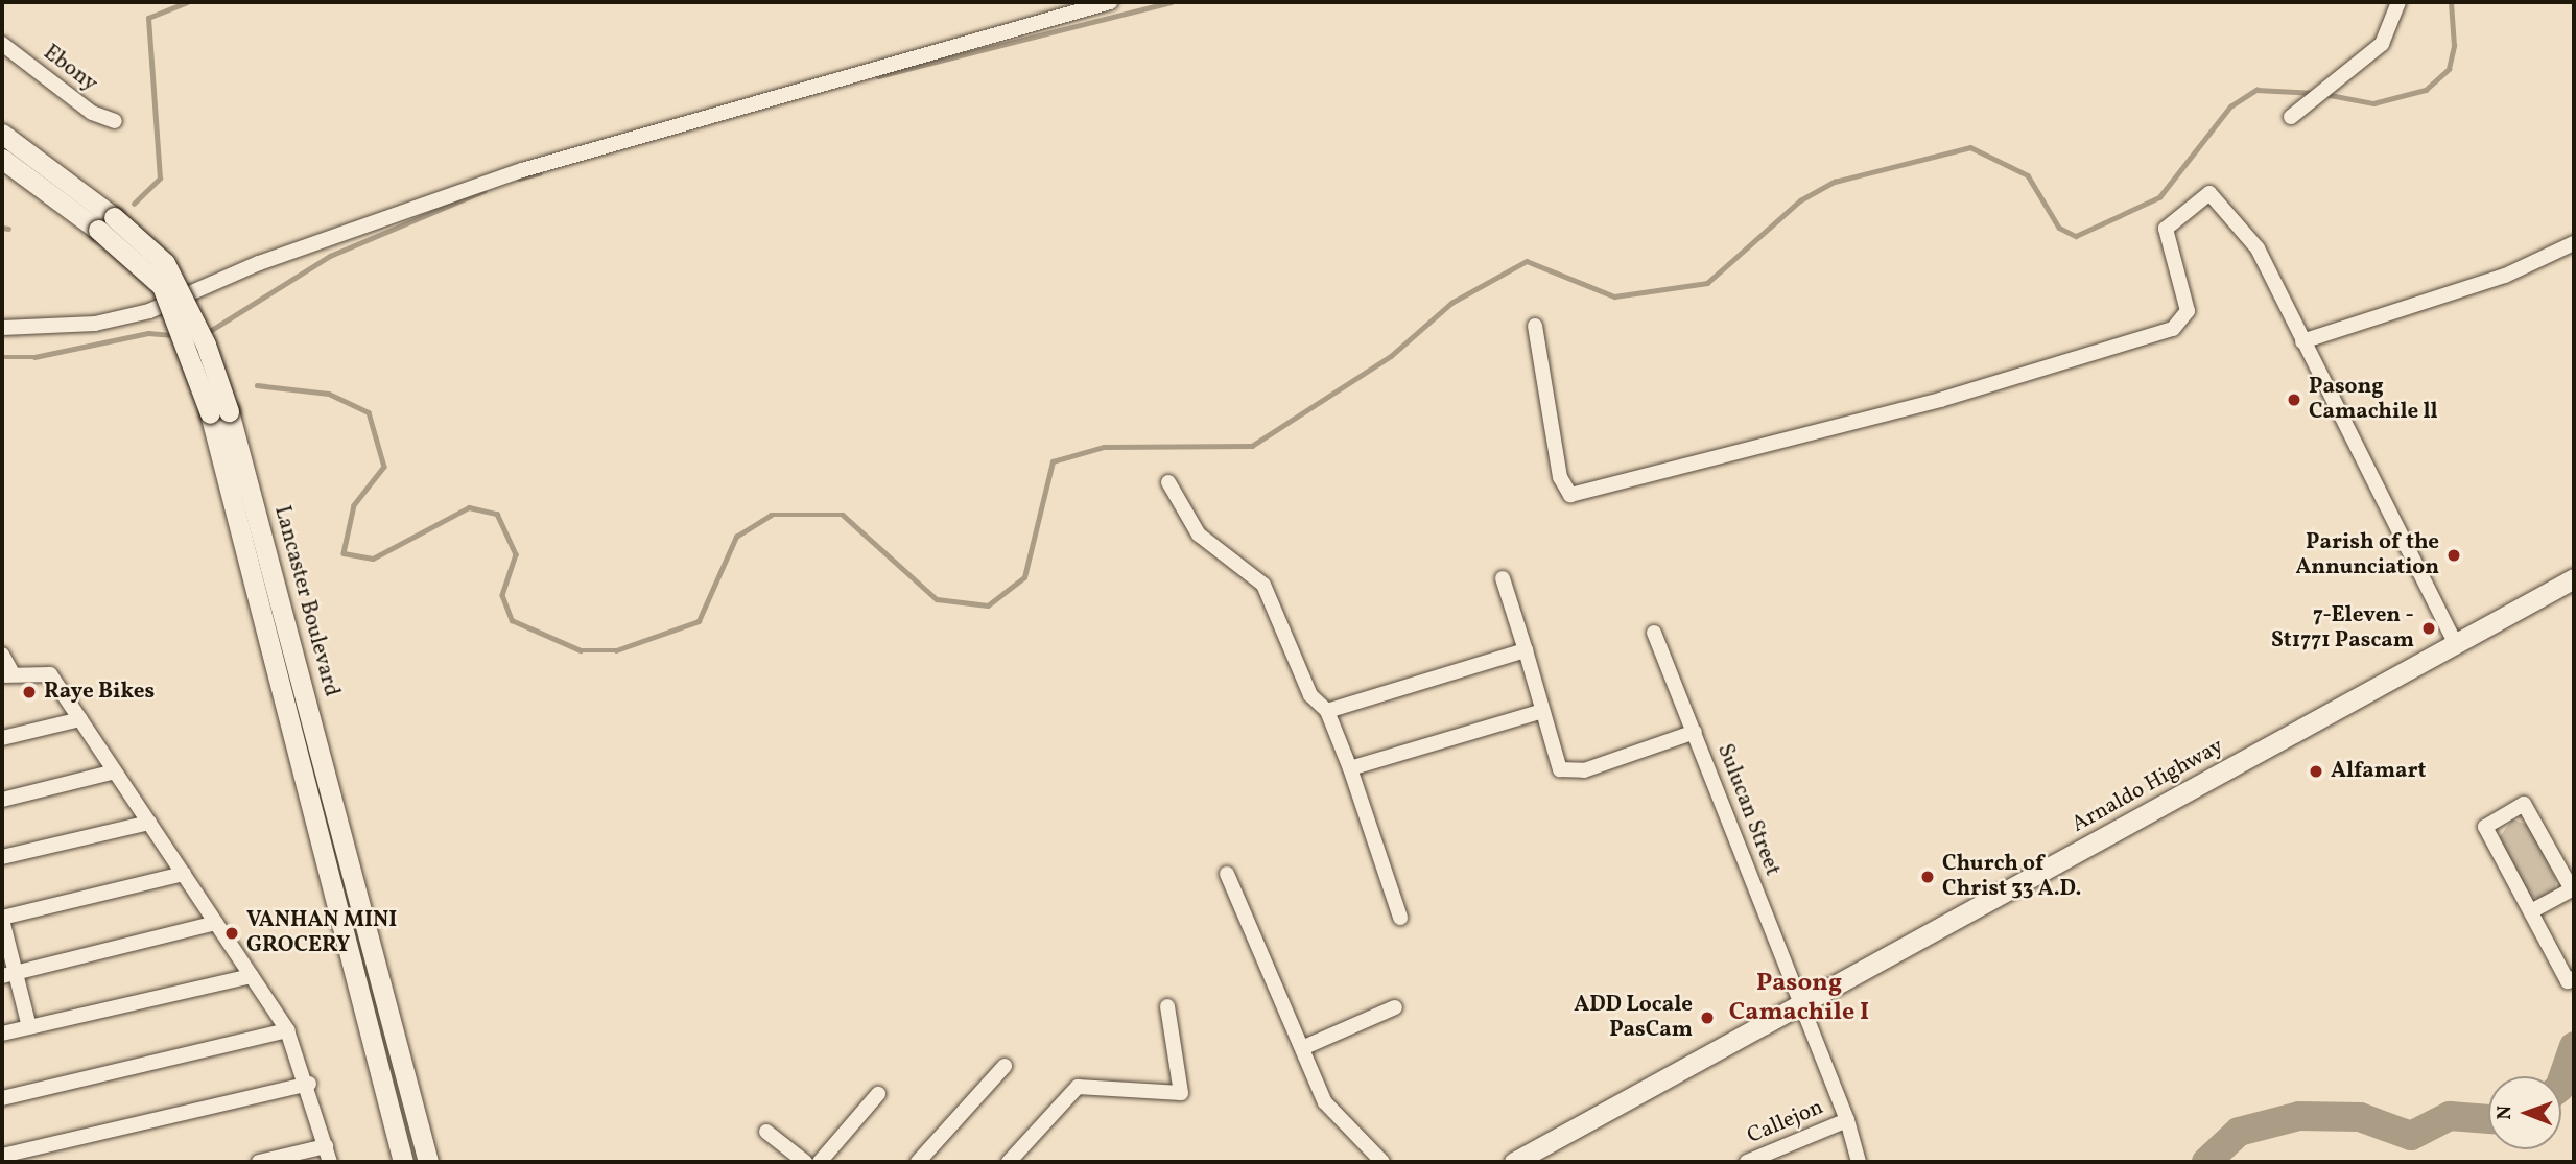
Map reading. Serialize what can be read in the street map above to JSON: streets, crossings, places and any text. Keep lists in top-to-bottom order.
{
  "streets": {
    "main road": ["Lancaster Boulevard", "Arnaldo Highway"],
    "street": ["Ebony", "Sulucan Street", "Callejon"]
  },
  "crossings": [
    ["Arnaldo Highway", "Sulucan Street"],
    ["Arnaldo Highway", "Callejon"],
    ["Sulucan Street", "Callejon"]
  ],
  "districts": ["Pasong Camachile I"],
  "places": [
    "Pasong Camachile ll",
    "Parish of the Annunciation",
    "7-Eleven - St1771 Pascam",
    "Raye Bikes",
    "Alfamart",
    "Church of Christ 33 A.D.",
    "VANHAN MINI GROCERY",
    "ADD Locale PasCam"
  ],
  "north": "left"
}
